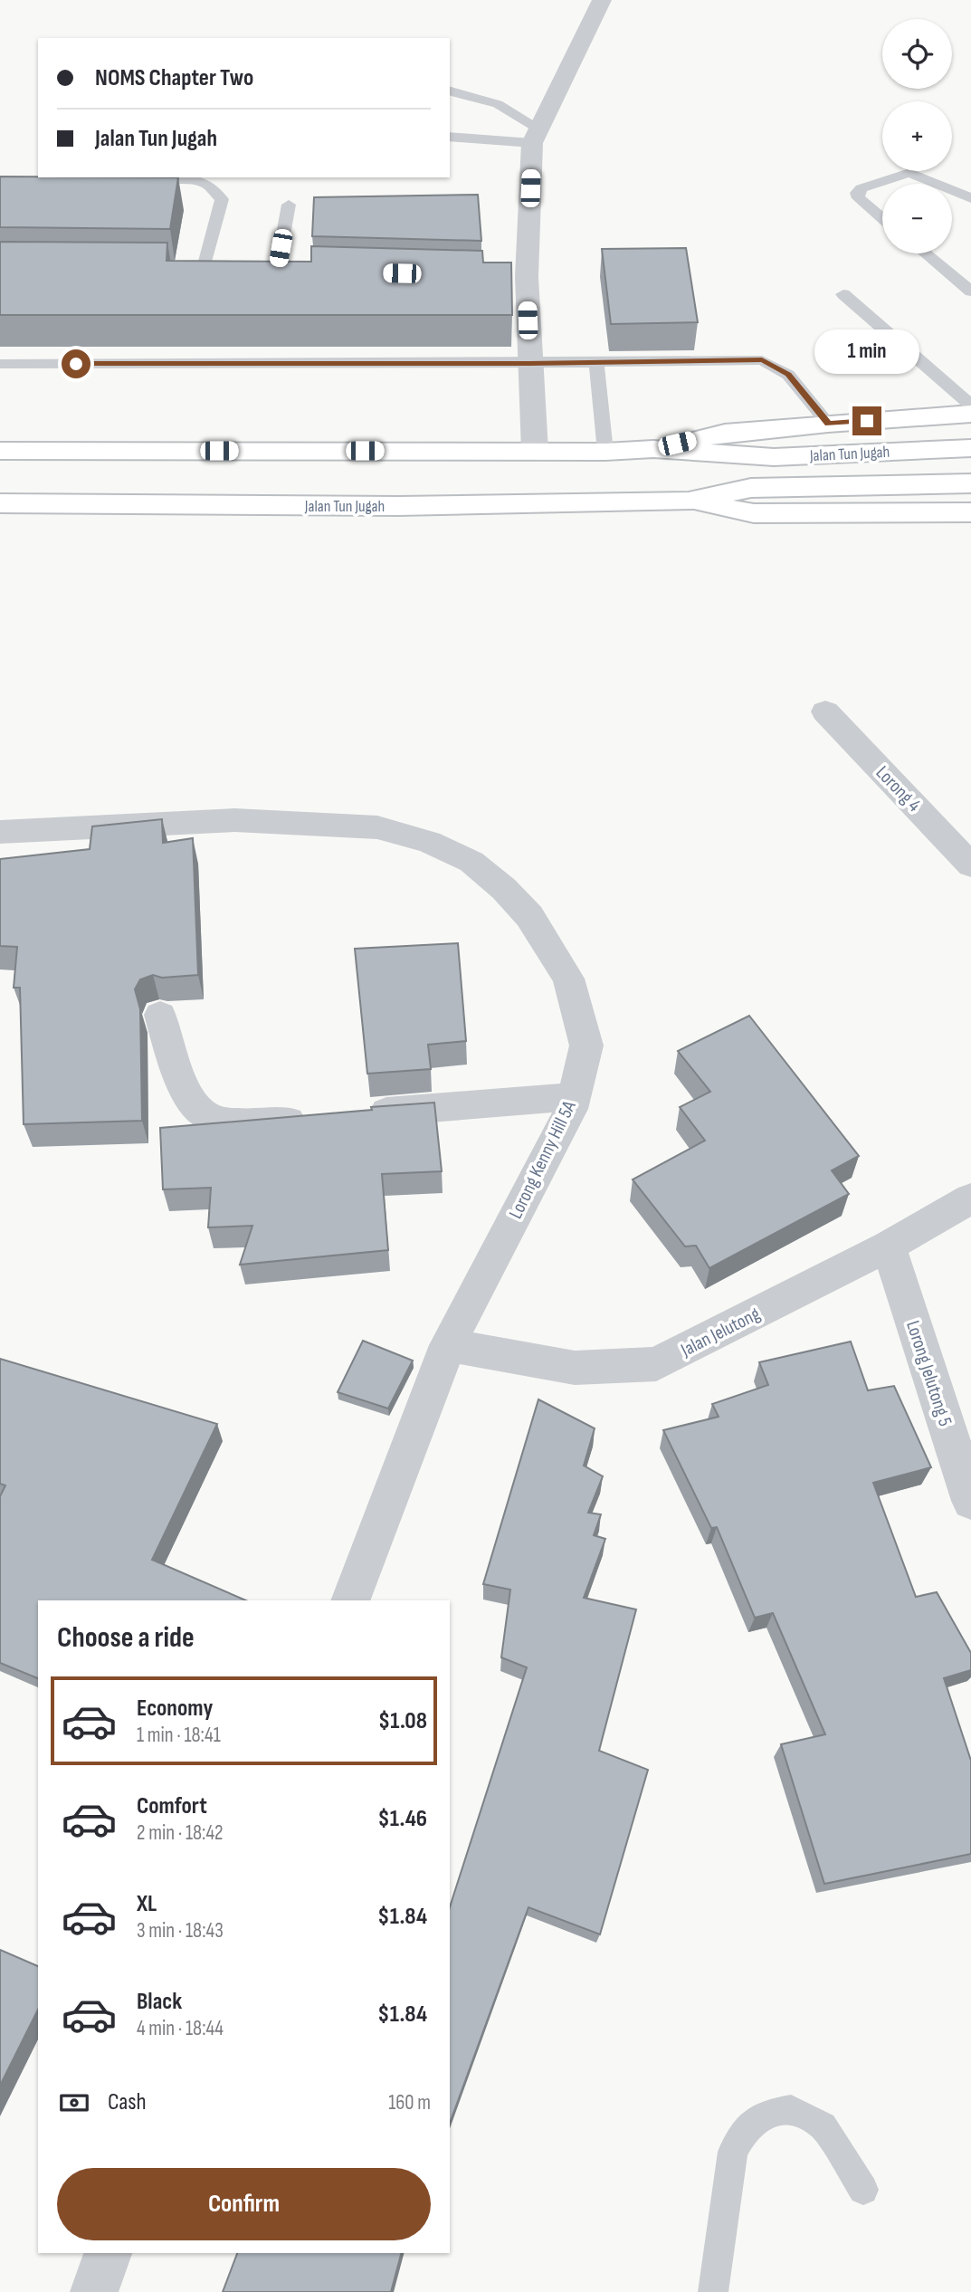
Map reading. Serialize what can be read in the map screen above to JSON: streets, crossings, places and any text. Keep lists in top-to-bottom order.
{
  "streets": {
    "highway": ["Jalan Tun Jugah"],
    "street": [
      "Lorong 4",
      "Lorong Kenny Hill 5A",
      "Jalan Jelutong",
      "Lorong Jelutong 5"
    ]
  },
  "crossings": [
    ["Lorong Kenny Hill 5A", "Jalan Jelutong"],
    ["Jalan Jelutong", "Lorong Jelutong 5"]
  ],
  "page": {
    "map_buttons": ["+", "−"],
    "banner": ["NOMS Chapter Two", "Jalan Tun Jugah"],
    "bubble": "1 min",
    "heading": "Choose a ride",
    "list": [
      {
        "name": "Economy",
        "note": "1 min · 18:41",
        "value": "$1.08"
      },
      {
        "name": "Comfort",
        "note": "2 min · 18:42",
        "value": "$1.46"
      },
      {
        "name": "XL",
        "note": "3 min · 18:43",
        "value": "$1.84"
      },
      {
        "name": "Black",
        "note": "4 min · 18:44",
        "value": "$1.84"
      }
    ],
    "pay": ["Cash", "160 m"],
    "buttons": "Confirm"
  }
}
